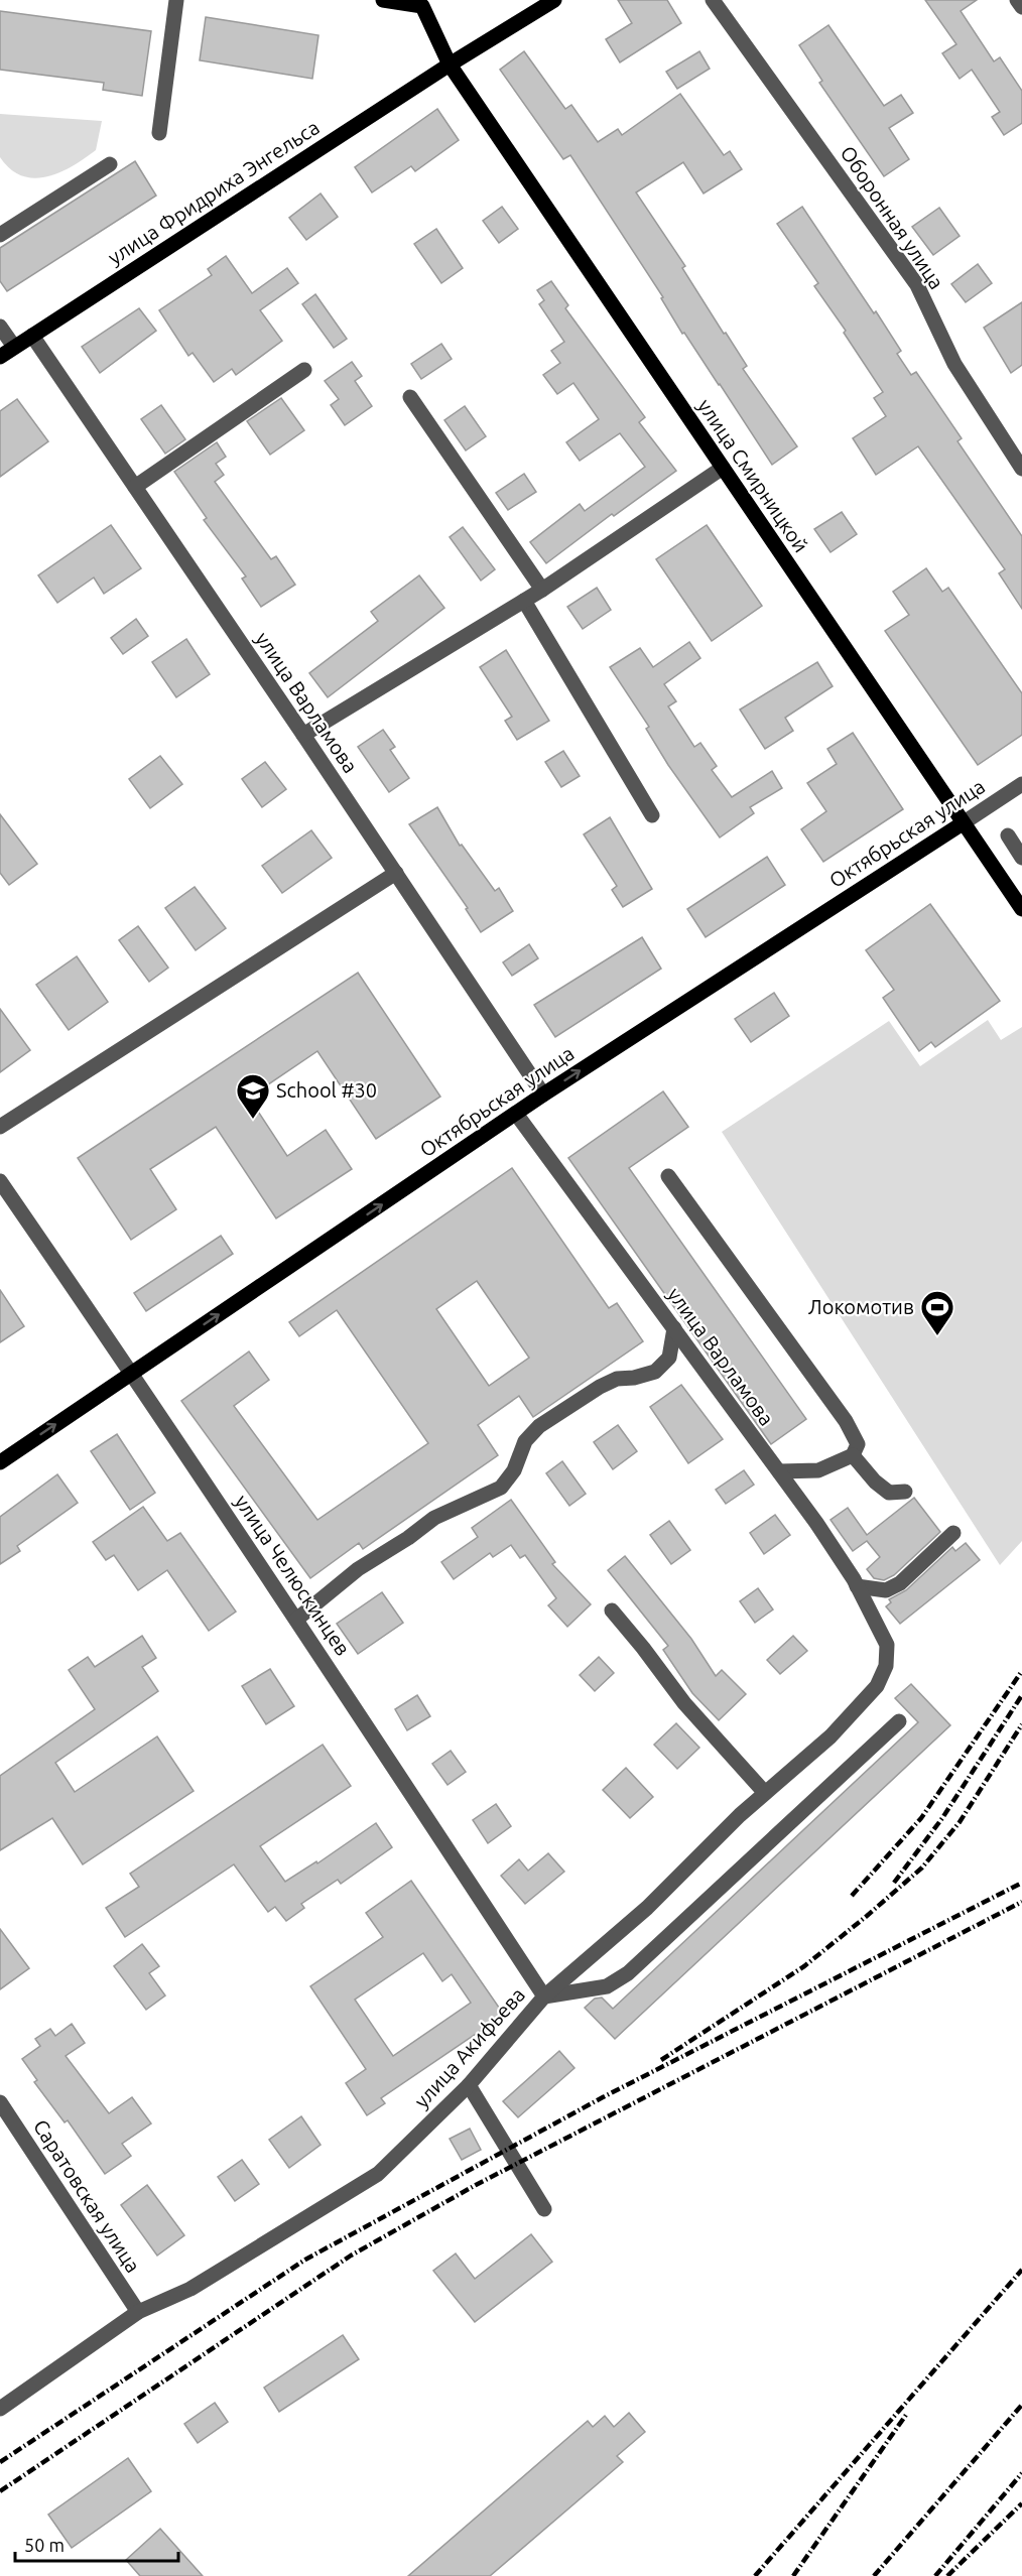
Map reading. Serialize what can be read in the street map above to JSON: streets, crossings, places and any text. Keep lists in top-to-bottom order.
{
  "streets": {
    "main road": ["улица Фридриха Энгельса", "улица Смирницкой", "Октябрьская улица"],
    "street": [
      "Оборонная улица",
      "улица Варламова",
      "улица Челюскинцев",
      "улица Акифьева",
      "Саратовская улица"
    ]
  },
  "crossings": [
    ["улица Фридриха Энгельса", "улица Смирницкой"],
    ["улица Фридриха Энгельса", "улица Варламова"],
    ["улица Смирницкой", "Октябрьская улица"],
    ["улица Варламова", "Октябрьская улица"],
    ["улица Варламова", "улица Акифьева"],
    ["Октябрьская улица", "улица Челюскинцев"],
    ["улица Челюскинцев", "улица Акифьева"],
    ["улица Акифьева", "Саратовская улица"]
  ],
  "one_way": ["Октябрьская улица"],
  "places": {
    "school or university": ["School #30"],
    "sports": ["Локомотив"]
  },
  "scale_bar": "50 m"
}
